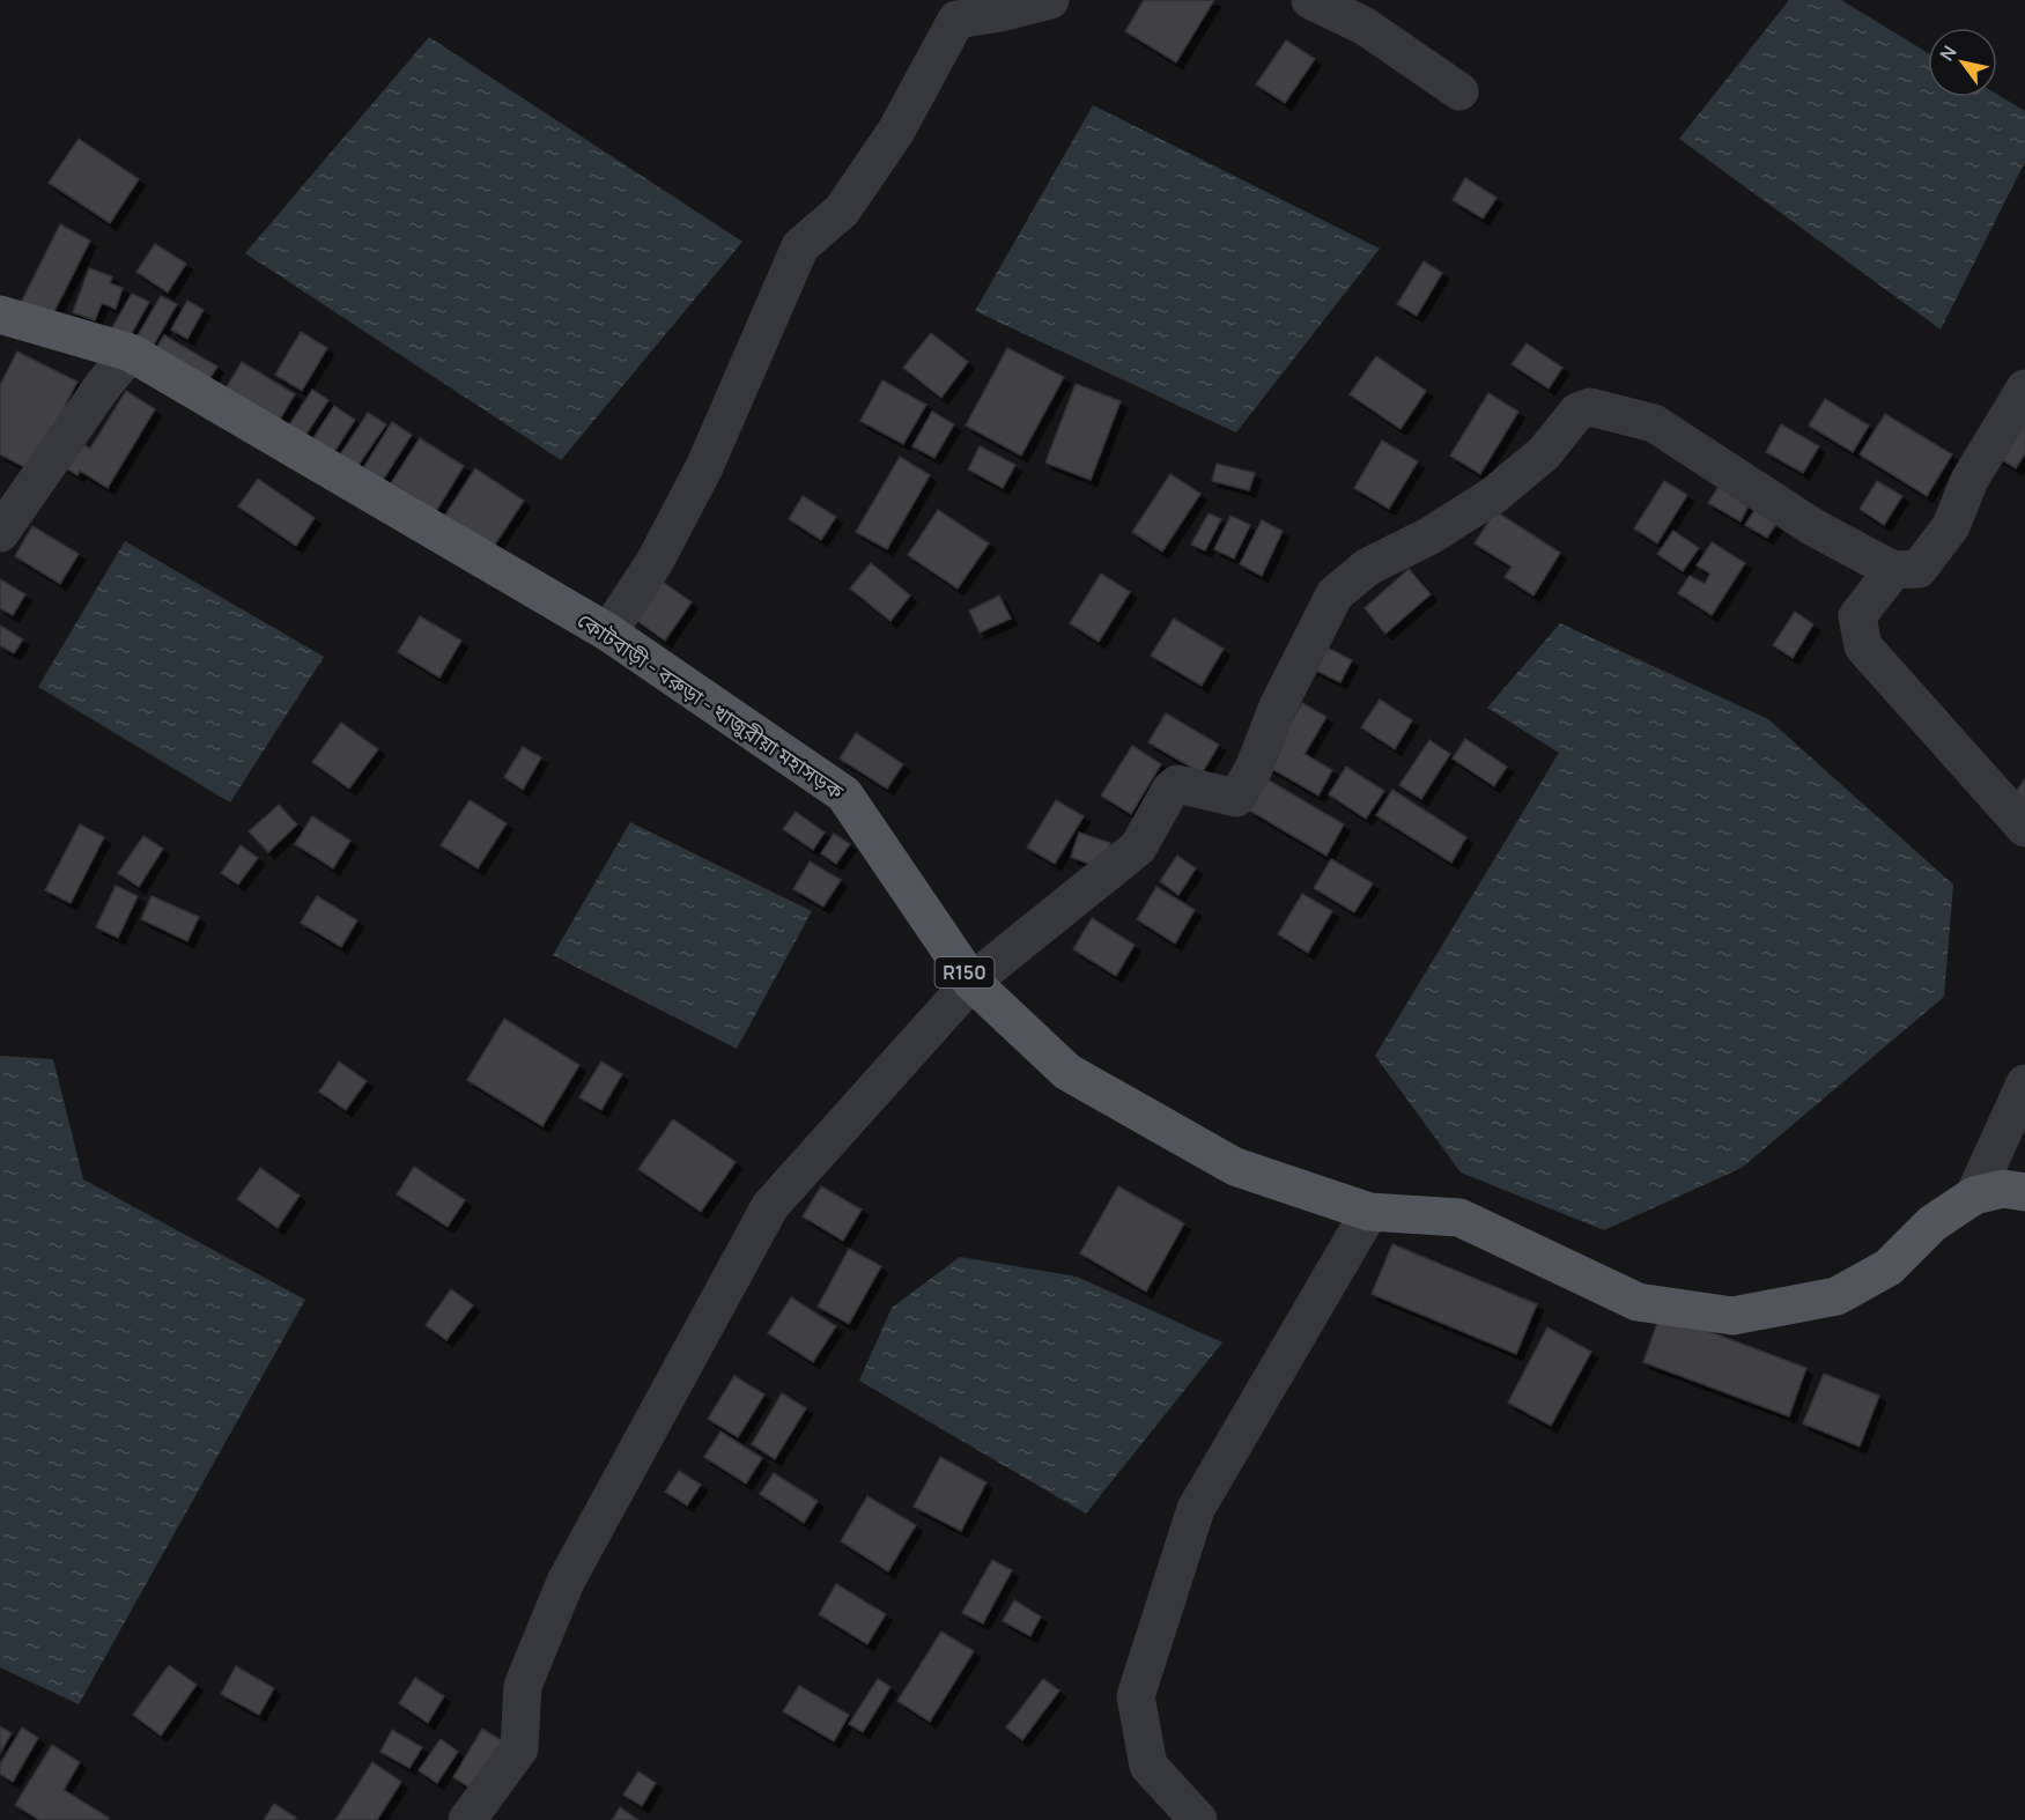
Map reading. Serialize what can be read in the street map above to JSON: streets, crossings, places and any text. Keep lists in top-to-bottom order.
{
  "streets": {
    "main road": ["কোটবাড়ী - বরুড়া - খাজুরীয়া মহাসড়ক", "R150"]
  },
  "north": "top left"
}
